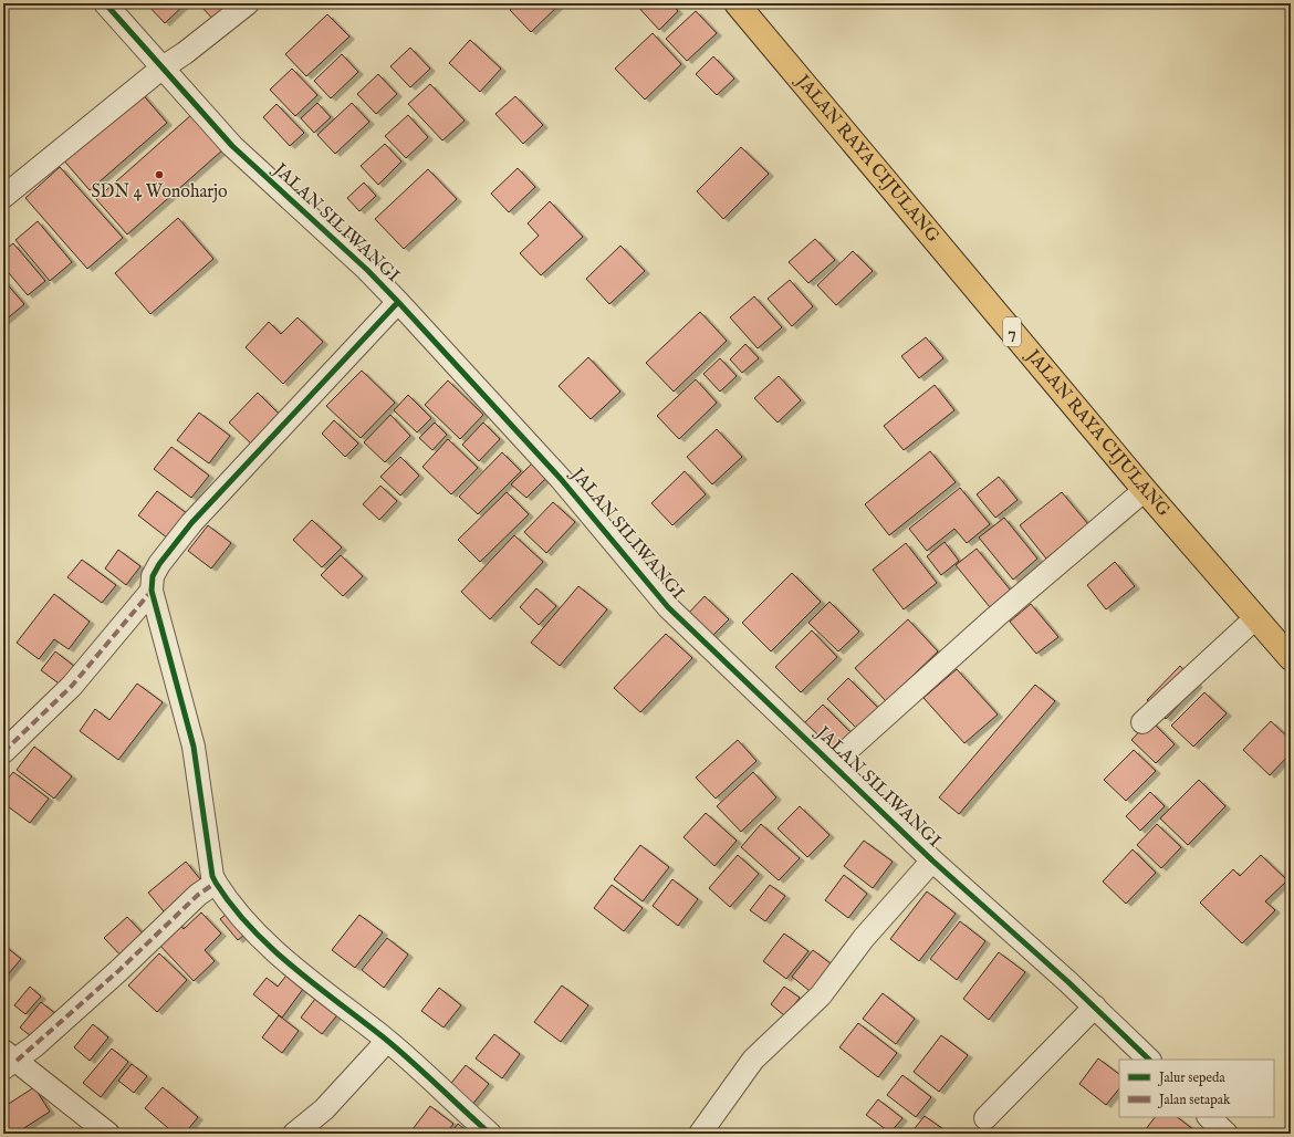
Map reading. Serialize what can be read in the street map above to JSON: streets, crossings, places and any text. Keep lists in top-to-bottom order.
{
  "streets": {
    "highway": ["JALAN RAYA CIJULANG", "7"],
    "street": ["JALAN SILIWANGI"]
  },
  "places": ["SDN 4 Wonoharjo"],
  "legend": ["Jalur sepeda", "Jalan setapak"]
}
